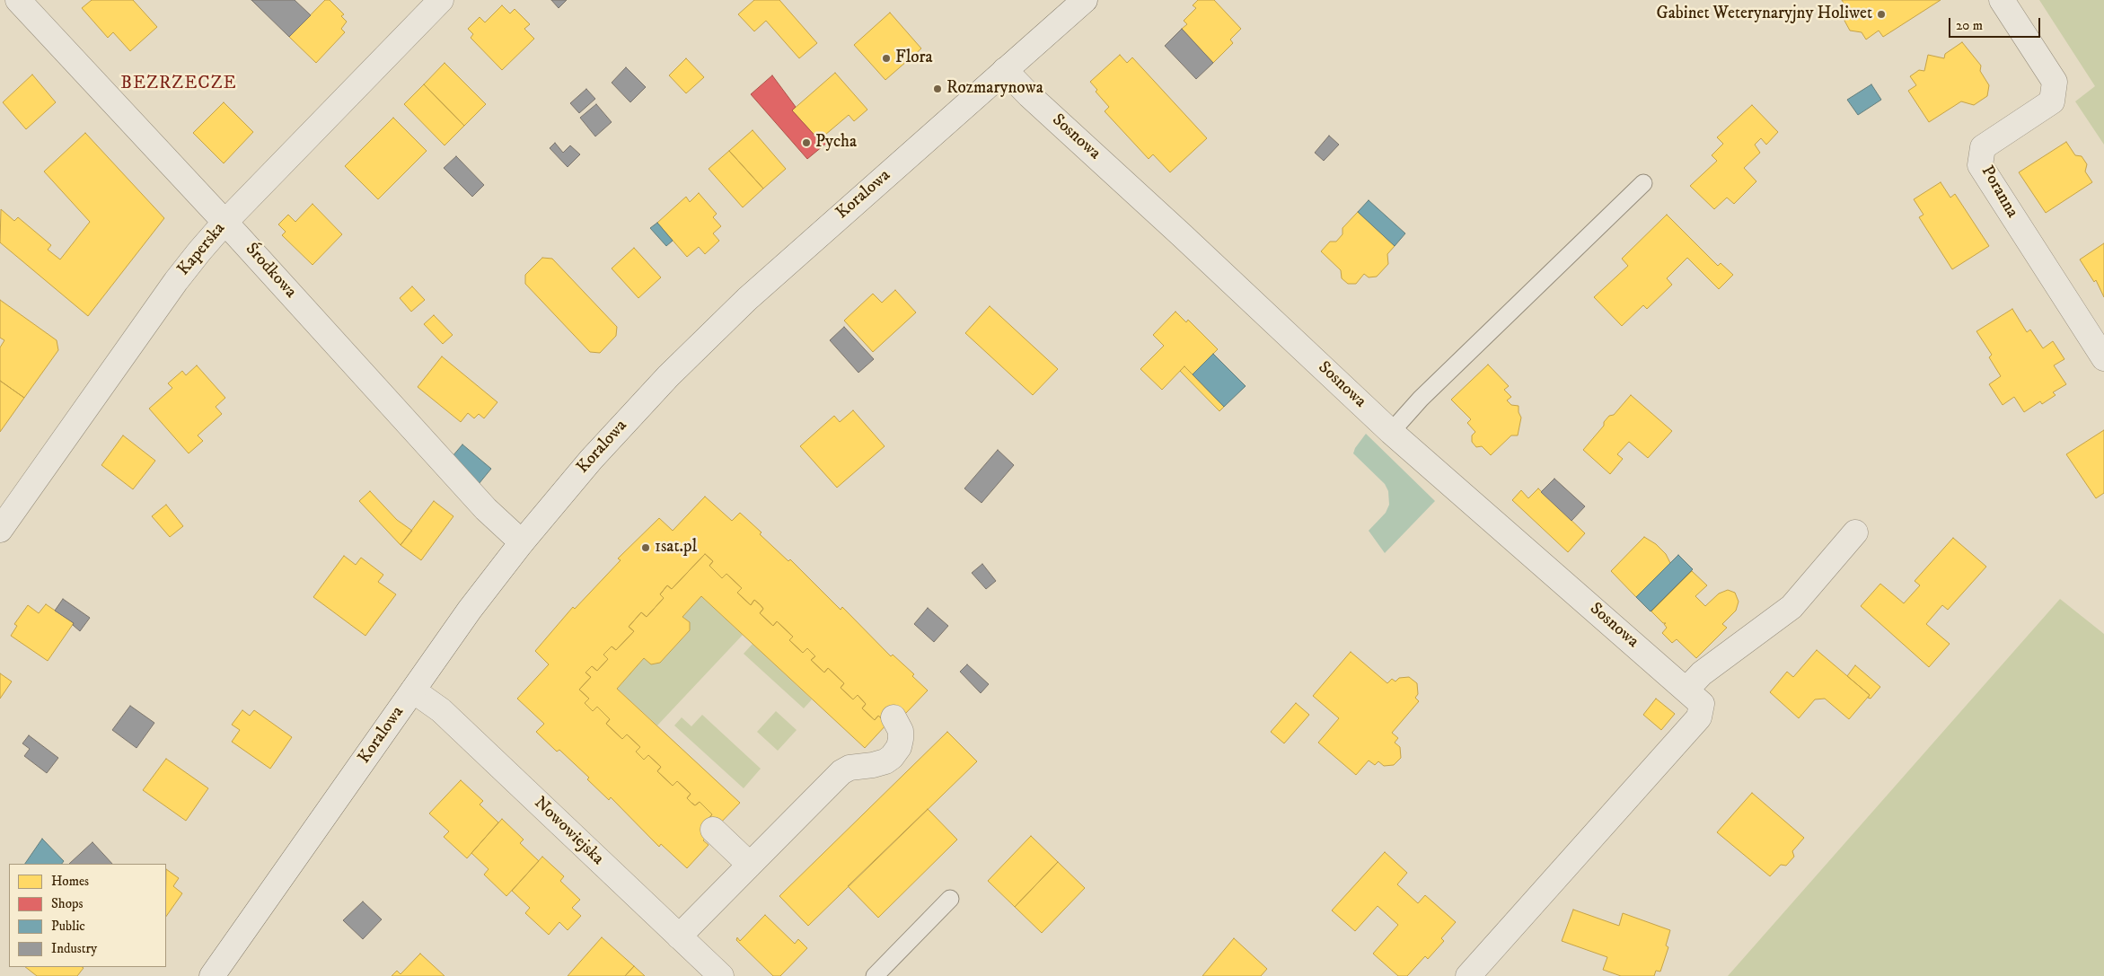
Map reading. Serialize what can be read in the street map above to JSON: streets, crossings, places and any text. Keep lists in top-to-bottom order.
{
  "streets": {
    "street": [
      "Sosnowa",
      "Poranna",
      "Koralowa",
      "Kaperska",
      "Środkowa",
      "Nowowiejska"
    ]
  },
  "crossings": [
    ["Sosnowa", "Koralowa"],
    ["Koralowa", "Środkowa"],
    ["Koralowa", "Nowowiejska"],
    ["Kaperska", "Środkowa"]
  ],
  "districts": ["BEZRZECZE"],
  "places": [
    "Gabinet Weterynaryjny Holiwet",
    "Flora",
    "Rozmarynowa",
    "Pycha",
    "1sat.pl"
  ],
  "legend": [
    "Homes",
    "Shops",
    "Public",
    "Industry"
  ],
  "scale_bar": "20 m"
}
